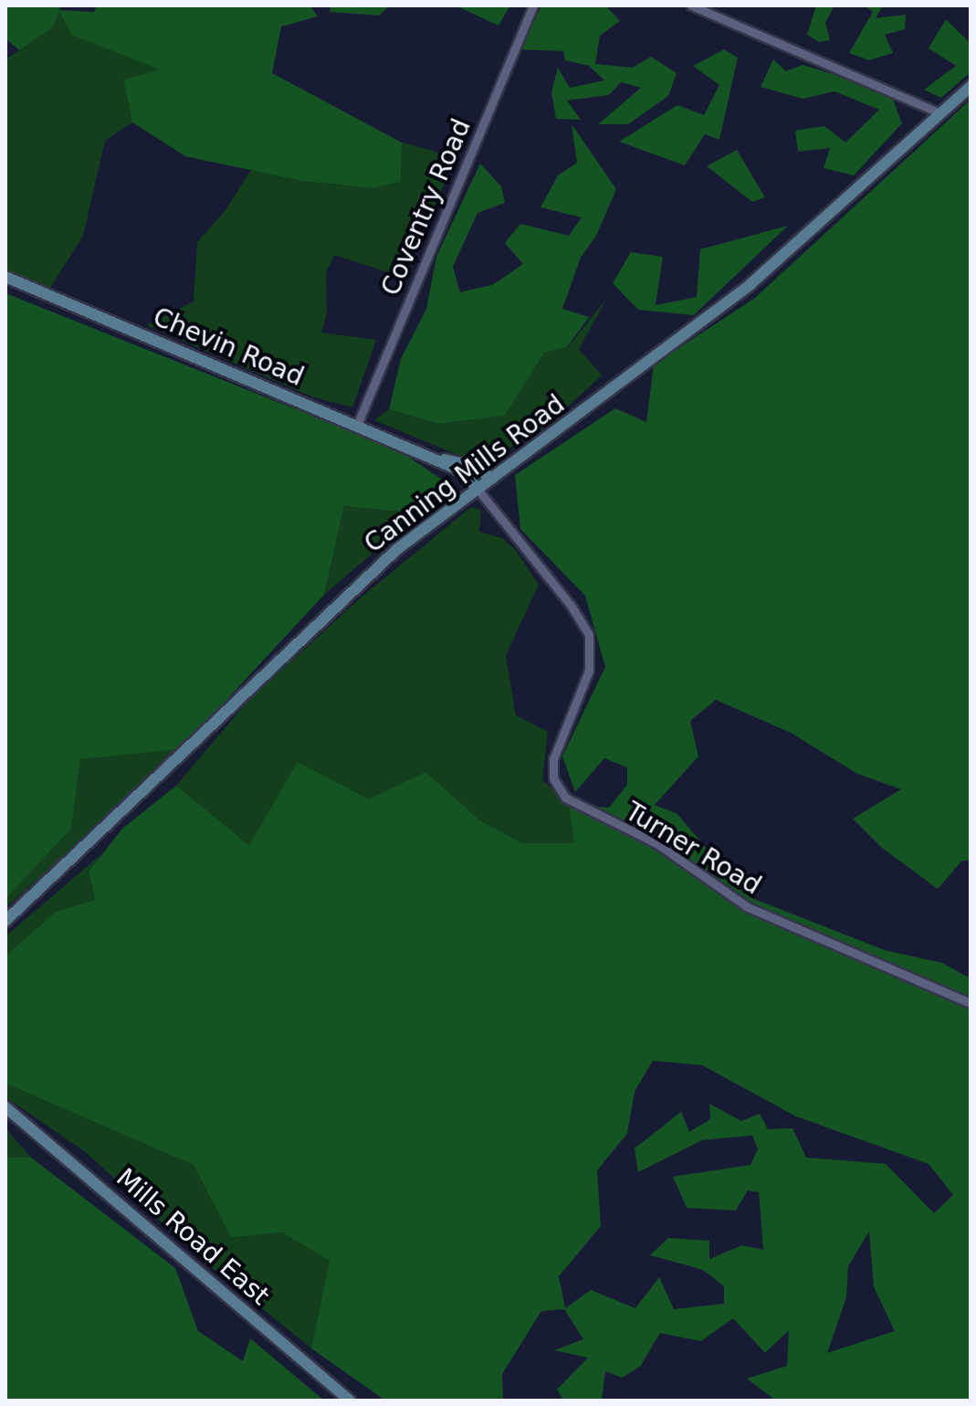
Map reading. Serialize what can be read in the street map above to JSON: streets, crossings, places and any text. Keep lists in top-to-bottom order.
{
  "streets": {
    "main road": ["Chevin Road", "Canning Mills Road", "Mills Road East"],
    "street": ["Coventry Road", "Turner Road"]
  },
  "crossings": [
    ["Coventry Road", "Chevin Road"],
    ["Chevin Road", "Canning Mills Road"],
    ["Chevin Road", "Turner Road"],
    ["Canning Mills Road", "Turner Road"]
  ]
}
